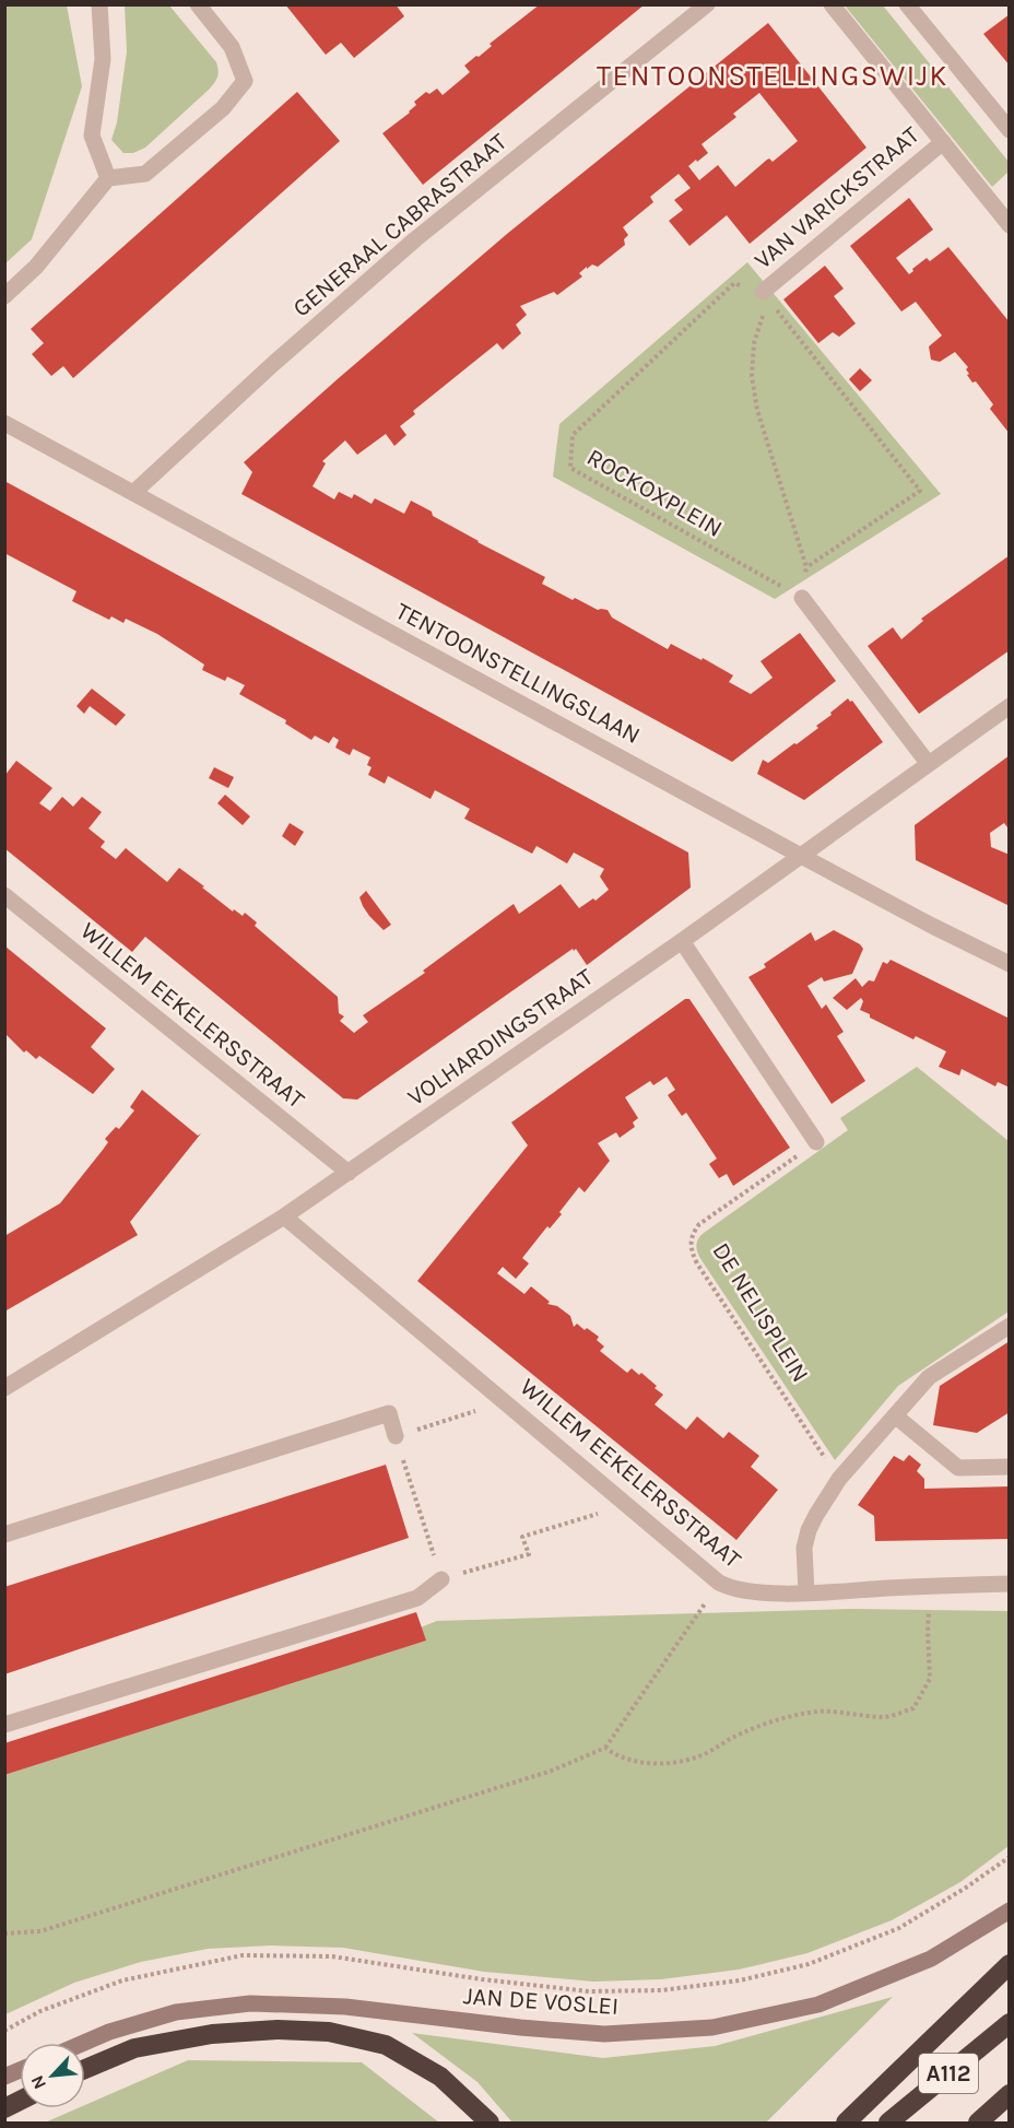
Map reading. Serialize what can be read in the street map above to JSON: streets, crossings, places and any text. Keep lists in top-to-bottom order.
{
  "streets": {
    "highway": ["A112"],
    "main road": ["JAN DE VOSLEI"],
    "street": [
      "VAN VARICKSTRAAT",
      "GENERAAL CABRASTRAAT",
      "TENTOONSTELLINGSLAAN",
      "WILLEM EEKELERSSTRAAT",
      "VOLHARDINGSTRAAT"
    ],
    "path": ["ROCKOXPLEIN", "DE NELISPLEIN"]
  },
  "crossings": [
    ["VAN VARICKSTRAAT", "ROCKOXPLEIN"],
    ["GENERAAL CABRASTRAAT", "TENTOONSTELLINGSLAAN"],
    ["TENTOONSTELLINGSLAAN", "VOLHARDINGSTRAAT"],
    ["WILLEM EEKELERSSTRAAT", "VOLHARDINGSTRAAT"]
  ],
  "districts": ["TENTOONSTELLINGSWIJK"],
  "north": "bottom left"
}
